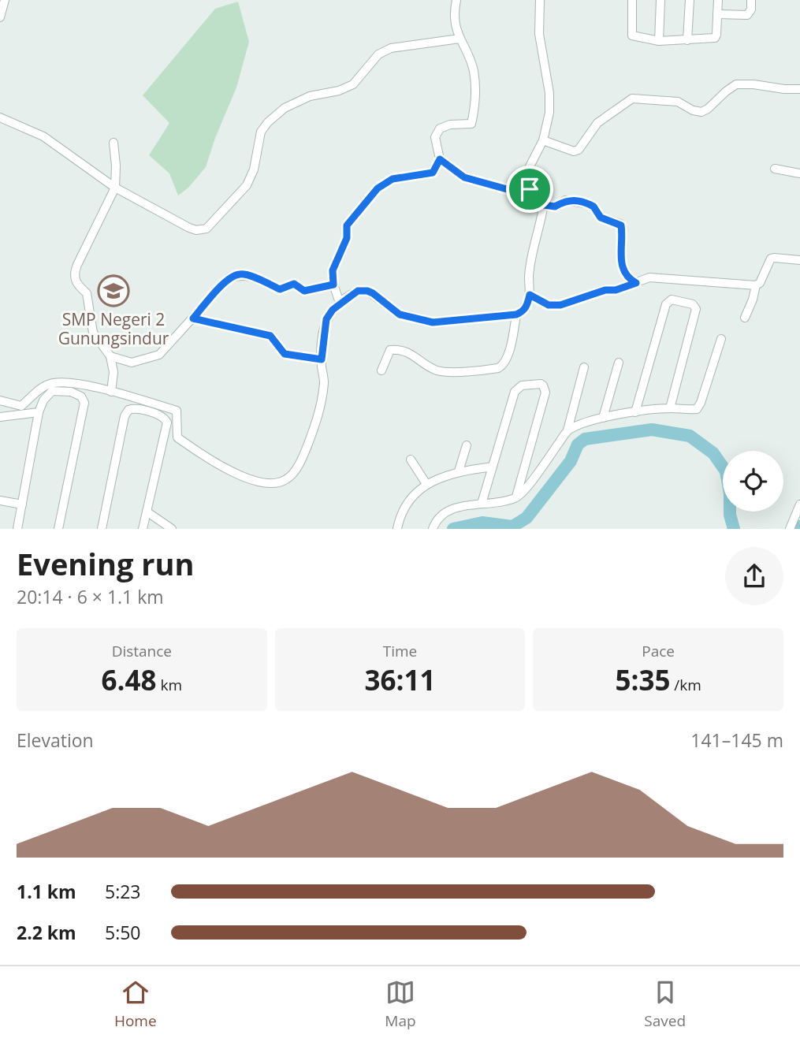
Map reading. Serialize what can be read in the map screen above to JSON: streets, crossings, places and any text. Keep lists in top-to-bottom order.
{
  "places": {
    "school or university": ["SMP Negeri 2 Gunungsindur"]
  },
  "page": {
    "heading": ["Evening run", "20:14 · 6 × 1.1 km"],
    "stats": [
      ["Distance", "6.48 km"],
      ["Time", "36:11"],
      ["Pace", "5:35 /km"]
    ],
    "chart": ["Elevation", "141–145 m"],
    "list": [
      {
        "name": "1.1 km",
        "note": "5:23"
      },
      {
        "name": "2.2 km",
        "note": "5:50"
      }
    ],
    "tabs": ["Home", "Map", "Saved"]
  }
}
